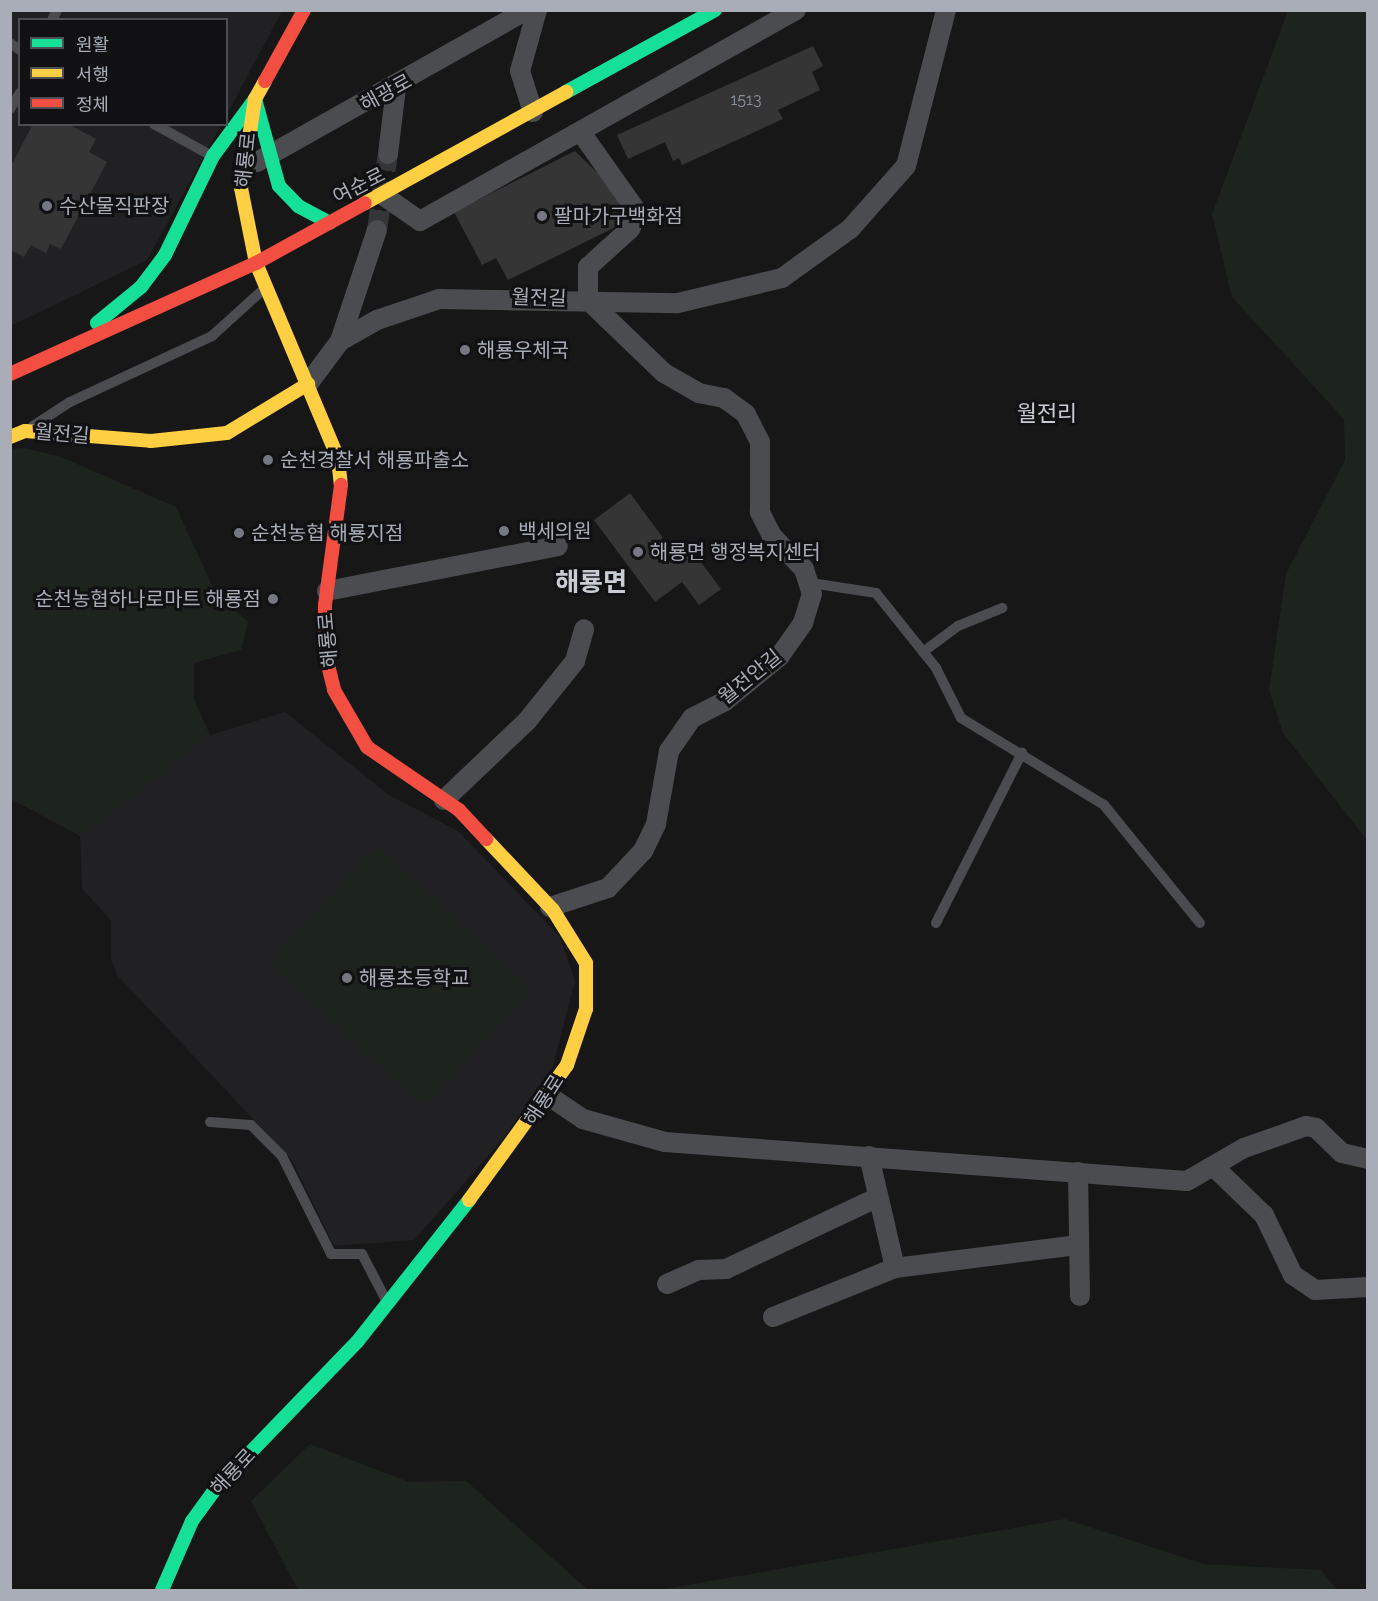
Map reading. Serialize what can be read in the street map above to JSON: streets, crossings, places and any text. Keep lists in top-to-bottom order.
{
  "streets": {
    "main road": ["해룡로", "여순로", "월전길"],
    "street": ["해광로", "월전안길"]
  },
  "crossings": [
    ["해광로", "해룡로"],
    ["해룡로", "여순로"],
    ["해룡로", "월전길"],
    ["해룡로", "월전안길"]
  ],
  "districts": ["월전리", "해룡면"],
  "places": [
    "수산물직판장",
    "팔마가구백화점",
    "해룡우체국",
    "순천경찰서 해룡파출소",
    "백세의원",
    "순천농협 해룡지점",
    "해룡면 행정복지센터",
    "순천농협하나로마트 해룡점",
    "해룡초등학교"
  ],
  "house_numbers": ["1513"],
  "legend": ["원활", "서행", "정체"]
}
